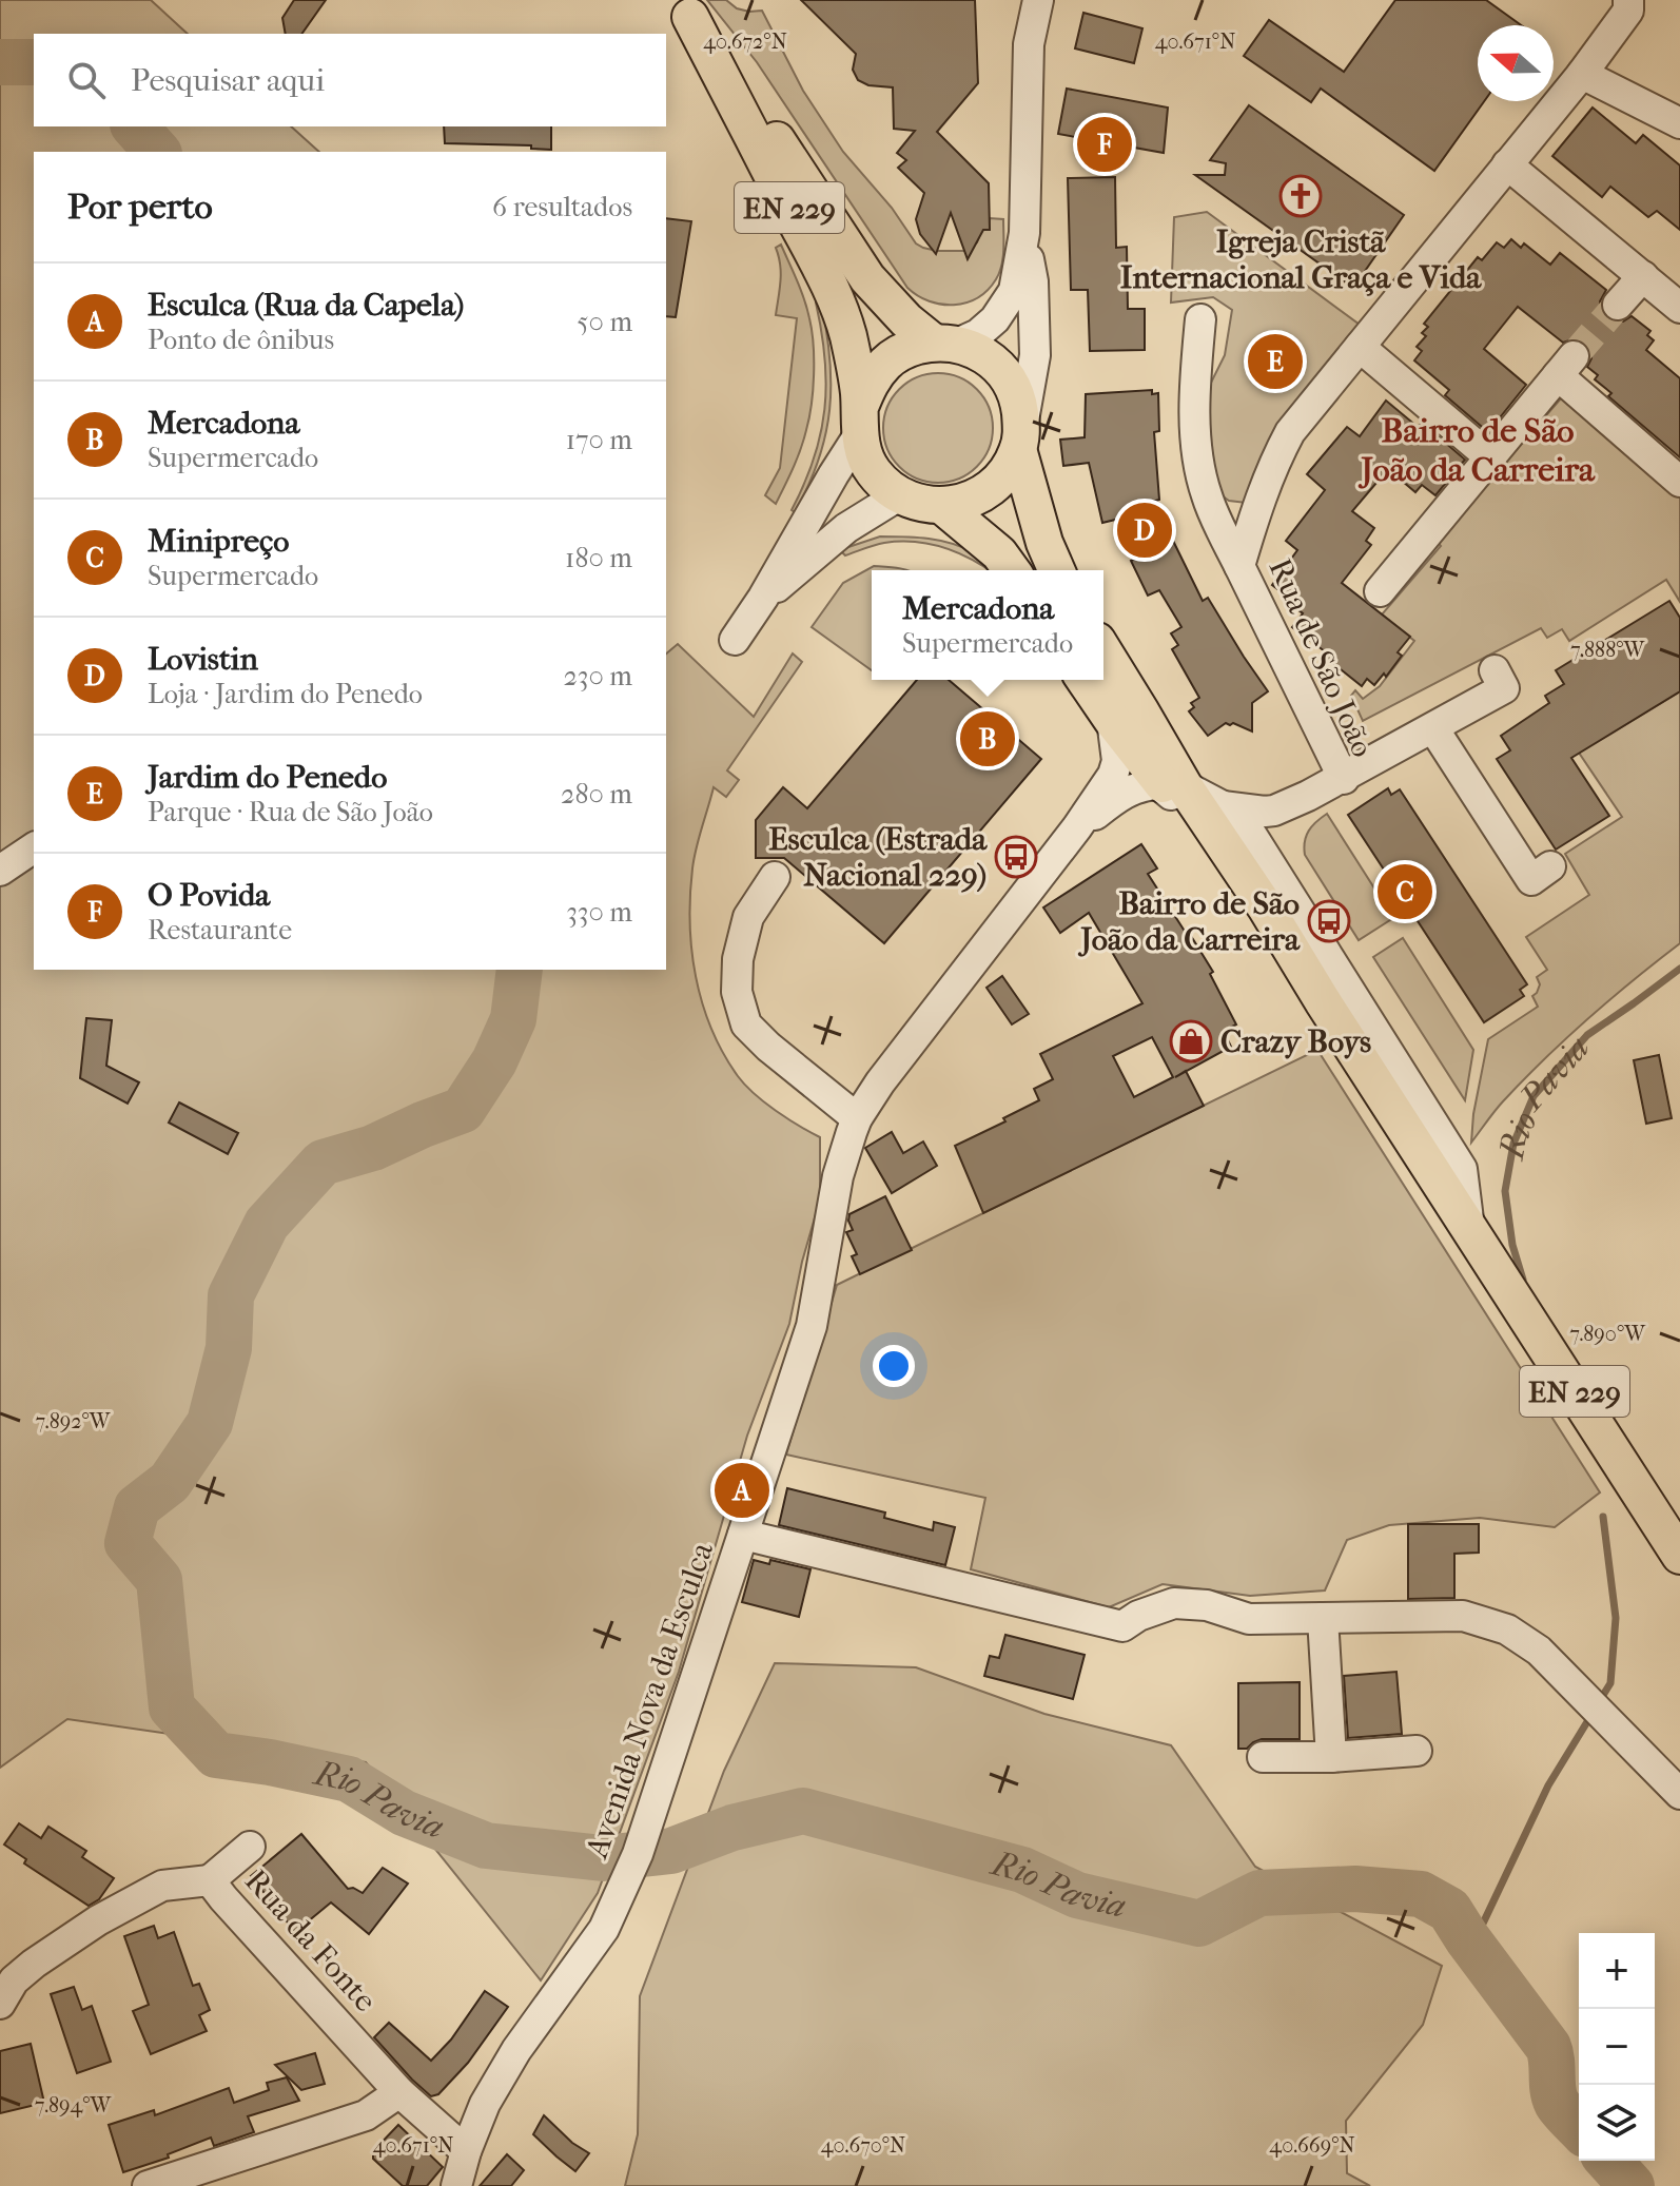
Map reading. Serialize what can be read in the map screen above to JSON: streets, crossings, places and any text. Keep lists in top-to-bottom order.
{
  "streets": {
    "main road": ["EN 229"],
    "street": ["Rua de São João", "Avenida Nova da Esculca", "Rua da Fonte"]
  },
  "crossings": [
    ["EN 229", "Rua de São João"],
    ["EN 229", "Avenida Nova da Esculca"],
    ["Rua de São João", "Avenida Nova da Esculca"],
    ["Avenida Nova da Esculca", "Rua da Fonte"]
  ],
  "districts": ["Bairro de São João da Carreira"],
  "water": ["Rio Pavia"],
  "places": {
    "church": ["Igreja Cristã Internacional Graça e Vida"],
    "bus stop": ["Esculca (Estrada Nacional 229)", "Bairro de São João da Carreira"],
    "shop": ["Crazy Boys"]
  },
  "north": "left",
  "page": {
    "search": "Pesquisar aqui",
    "pins": [
      "F",
      "E",
      "D",
      "B",
      "C",
      "A"
    ],
    "heading": ["Por perto", "6 resultados"],
    "list": [
      {
        "mark": "A",
        "name": "Esculca (Rua da Capela)",
        "note": "Ponto de ônibus",
        "value": "50 m"
      },
      {
        "mark": "B",
        "name": "Mercadona",
        "note": "Supermercado",
        "value": "170 m"
      },
      {
        "mark": "C",
        "name": "Minipreço",
        "note": "Supermercado",
        "value": "180 m"
      },
      {
        "mark": "D",
        "name": "Lovistin",
        "note": "Loja · Jardim do Penedo",
        "value": "230 m"
      },
      {
        "mark": "E",
        "name": "Jardim do Penedo",
        "note": "Parque · Rua de São João",
        "value": "280 m"
      },
      {
        "mark": "F",
        "name": "O Povida",
        "note": "Restaurante",
        "value": "330 m"
      }
    ],
    "popup": ["Mercadona", "Supermercado"],
    "map_buttons": ["+", "−"]
  },
  "coordinates": [
    "40.672°N",
    "40.671°N",
    "7.888°W",
    "7.890°W",
    "7.892°W",
    "7.894°W",
    "40.670°N",
    "40.669°N"
  ]
}
